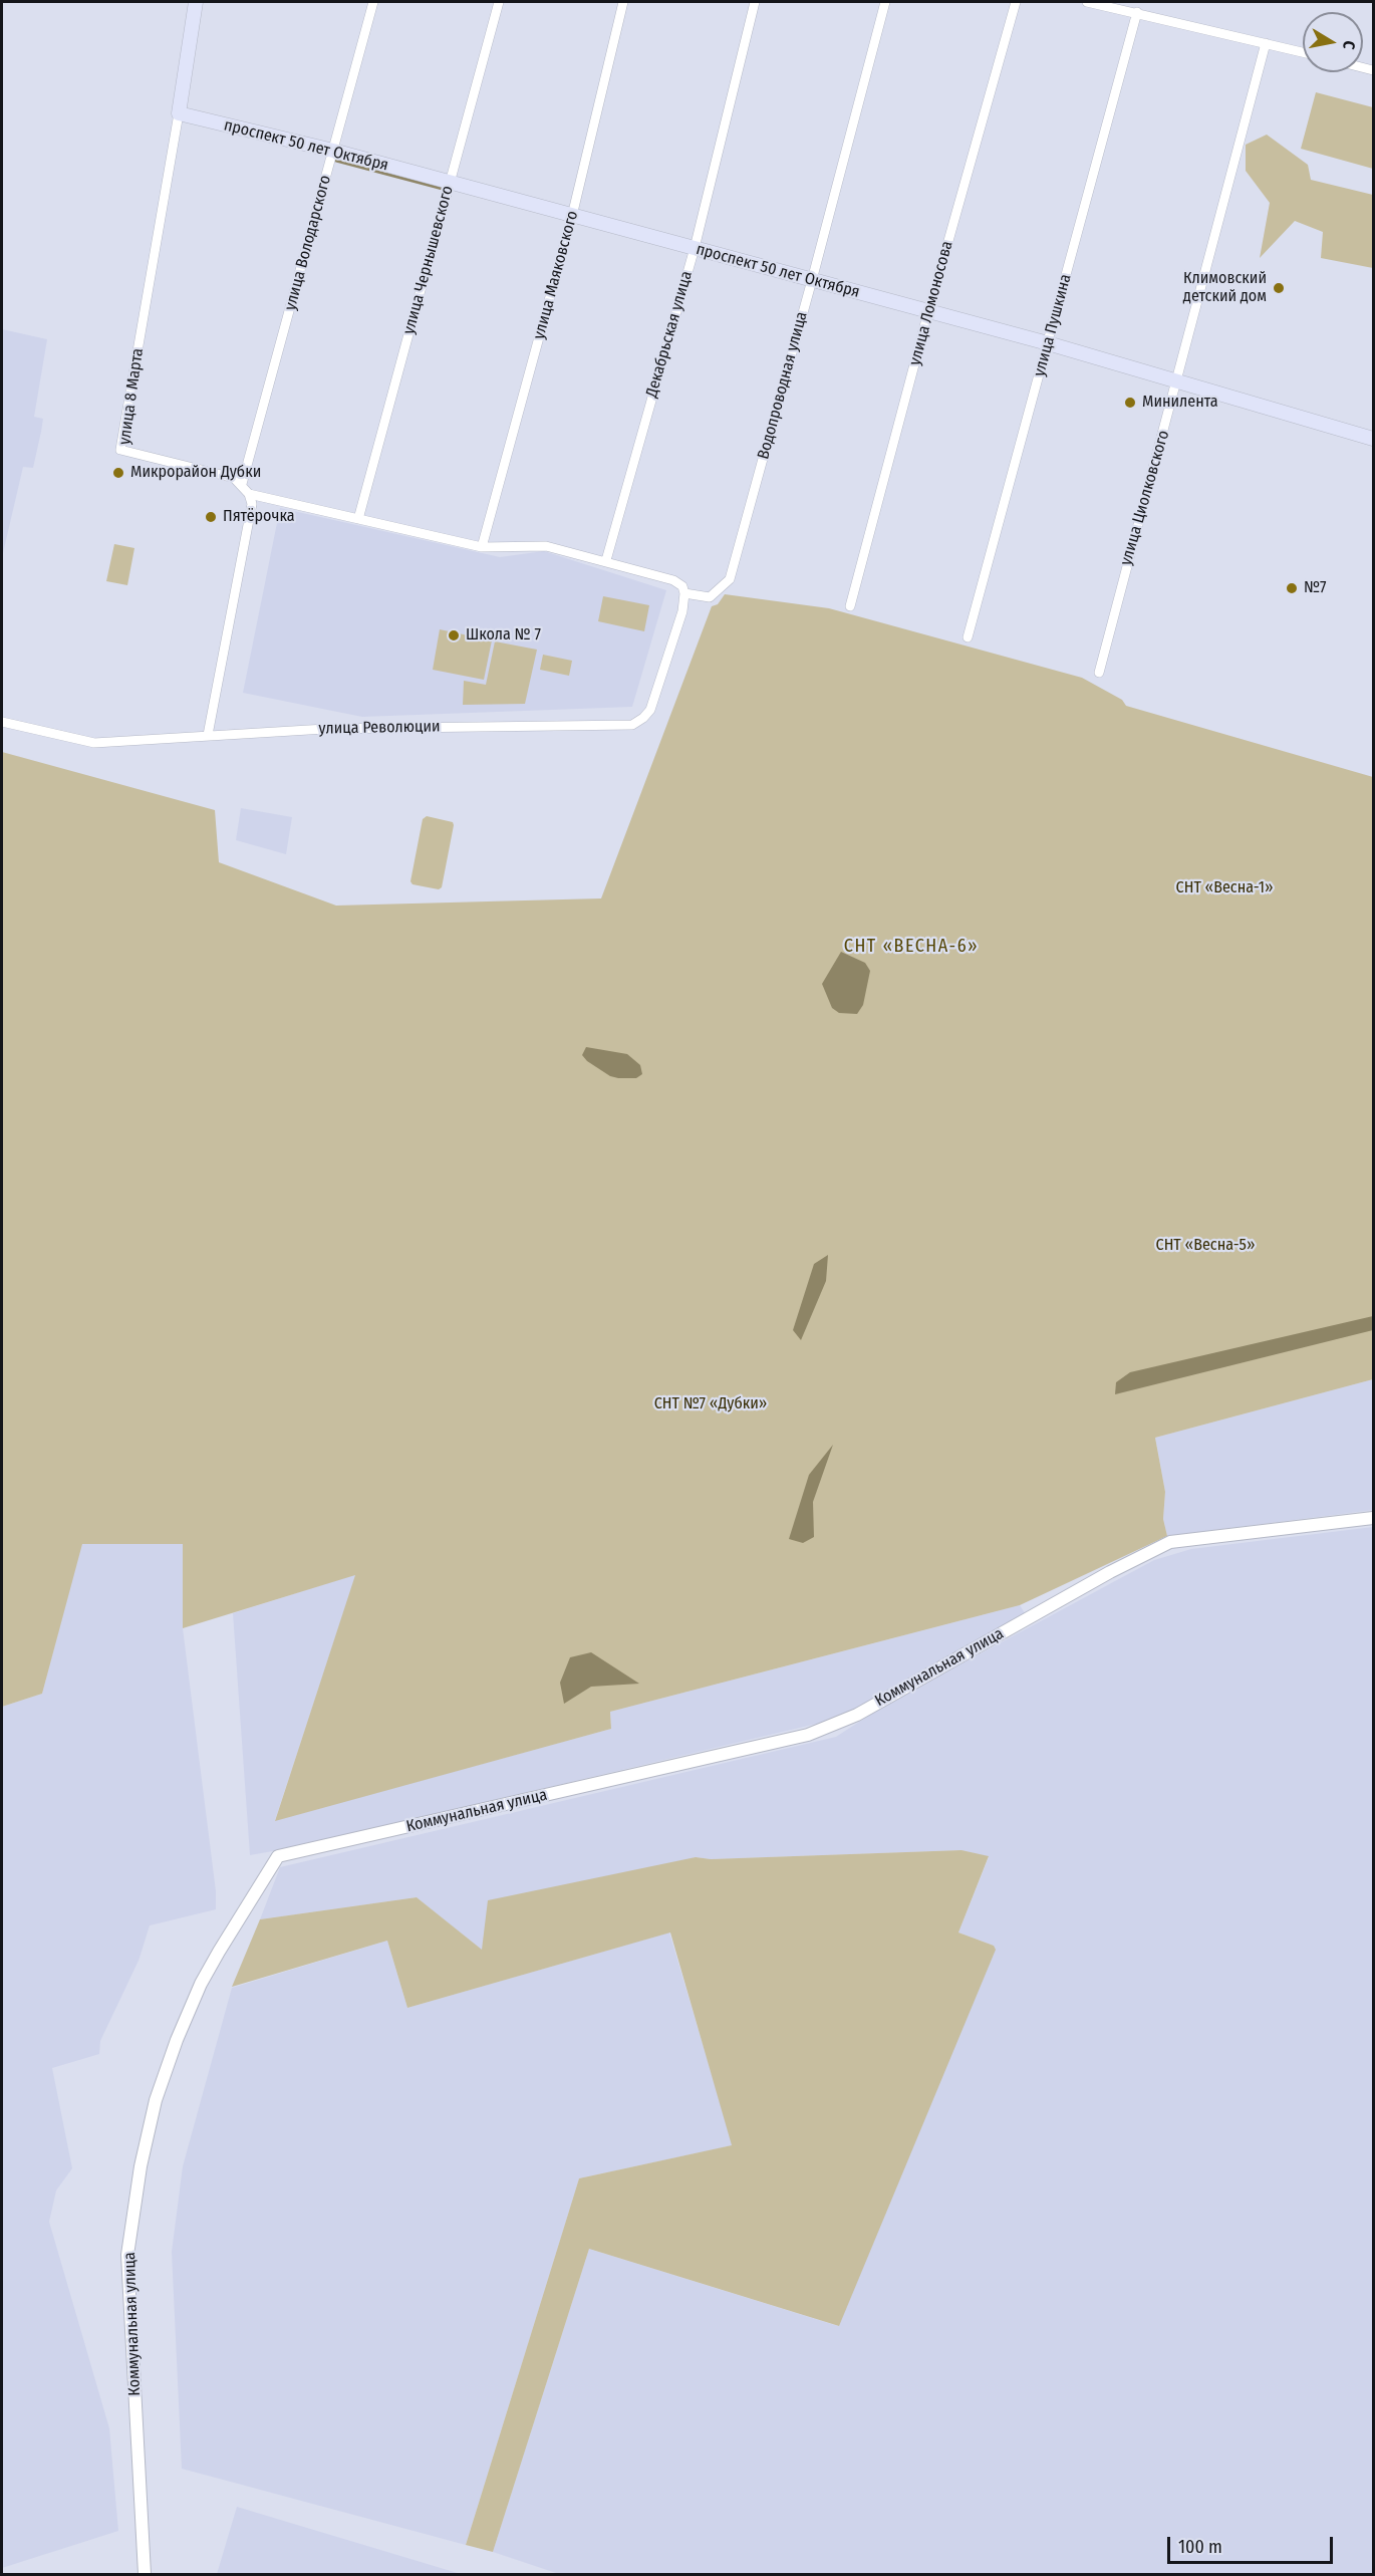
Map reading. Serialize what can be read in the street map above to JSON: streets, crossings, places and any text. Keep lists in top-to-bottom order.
{
  "streets": {
    "main road": ["проспект 50 лет Октября", "улица 8 Марта"],
    "street": [
      "улица Володарского",
      "улица Чернышевского",
      "улица Маяковского",
      "улица Ломоносова",
      "улица Пушкина",
      "Декабрьская улица",
      "Водопроводная улица",
      "улица Циолковского",
      "улица Революции",
      "Коммунальная улица"
    ]
  },
  "crossings": [
    ["проспект 50 лет Октября", "улица Володарского"],
    ["проспект 50 лет Октября", "улица Чернышевского"],
    ["проспект 50 лет Октября", "улица Маяковского"],
    ["проспект 50 лет Октября", "улица Ломоносова"],
    ["проспект 50 лет Октября", "улица Пушкина"],
    ["проспект 50 лет Октября", "Декабрьская улица"],
    ["проспект 50 лет Октября", "Водопроводная улица"],
    ["проспект 50 лет Октября", "улица 8 Марта"],
    ["проспект 50 лет Октября", "улица Циолковского"],
    ["улица Володарского", "улица 8 Марта"],
    ["Водопроводная улица", "улица Революции"]
  ],
  "districts": ["СНТ «ВЕСНА-6»"],
  "parks": ["СНТ «Весна-1»", "СНТ «Весна-5»", "СНТ №7 «Дубки»"],
  "places": [
    "Климовский детский дом",
    "Минилента",
    "Микрорайон Дубки",
    "Пятёрочка",
    "№7",
    "Школа № 7"
  ],
  "scale_bar": "100 m",
  "north": "right"
}
